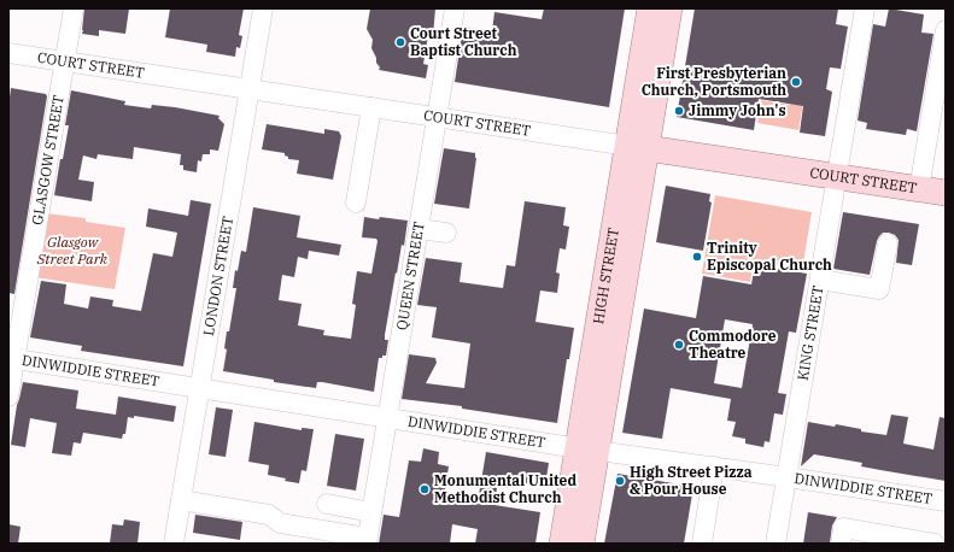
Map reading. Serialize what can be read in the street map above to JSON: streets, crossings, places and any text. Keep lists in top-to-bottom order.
{
  "streets": {
    "main road": ["COURT STREET", "HIGH STREET"],
    "street": [
      "GLASGOW STREET",
      "LONDON STREET",
      "QUEEN STREET",
      "KING STREET",
      "DINWIDDIE STREET"
    ]
  },
  "crossings": [
    ["COURT STREET", "GLASGOW STREET"],
    ["COURT STREET", "LONDON STREET"],
    ["COURT STREET", "QUEEN STREET"],
    ["COURT STREET", "HIGH STREET"],
    ["COURT STREET", "KING STREET"],
    ["GLASGOW STREET", "DINWIDDIE STREET"],
    ["LONDON STREET", "DINWIDDIE STREET"],
    ["QUEEN STREET", "DINWIDDIE STREET"],
    ["HIGH STREET", "DINWIDDIE STREET"],
    ["KING STREET", "DINWIDDIE STREET"]
  ],
  "parks": ["Glasgow Street Park"],
  "places": [
    "Court Street Baptist Church",
    "First Presbyterian Church, Portsmouth",
    "Jimmy John's",
    "Trinity Episcopal Church",
    "Commodore Theatre",
    "High Street Pizza & Pour House",
    "Monumental United Methodist Church"
  ]
}
